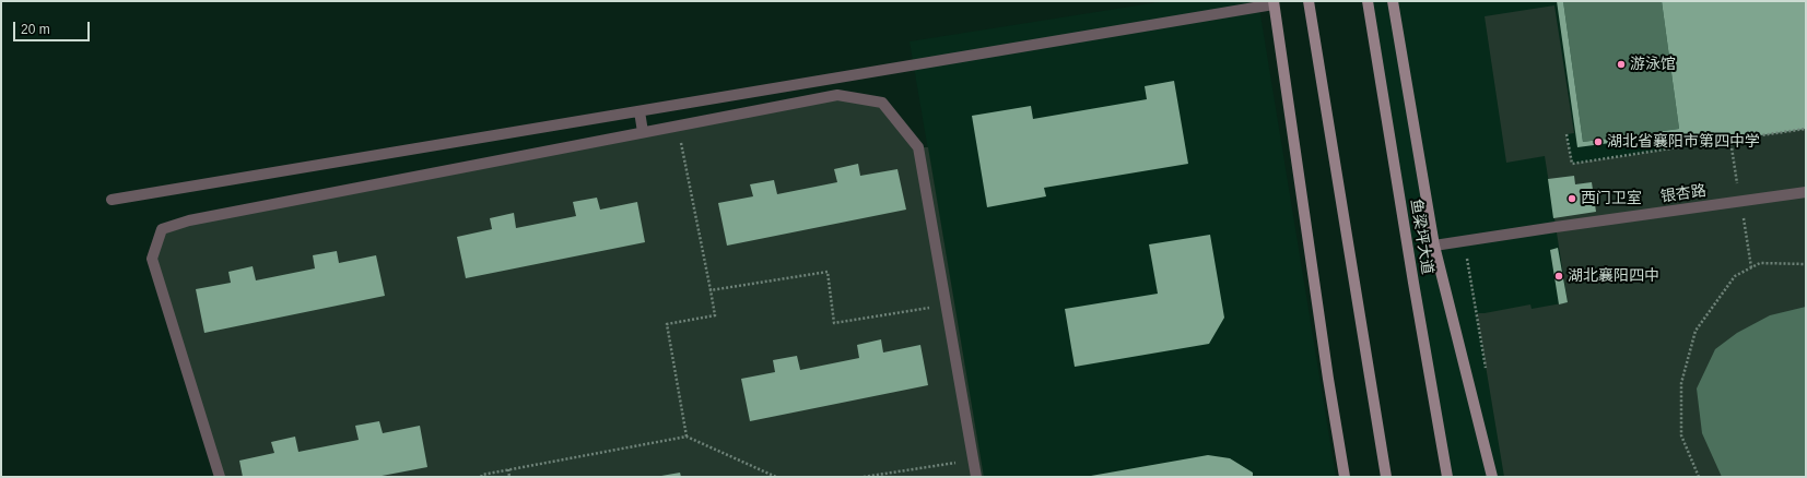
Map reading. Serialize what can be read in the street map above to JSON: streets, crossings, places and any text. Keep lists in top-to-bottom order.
{
  "streets": {
    "main road": ["鱼梁坪大道"],
    "lane": ["银杏路"]
  },
  "places": [
    "游泳馆",
    "湖北省襄阳市第四中学",
    "西门卫室",
    "湖北襄阳四中"
  ],
  "scale_bar": "20 m"
}
